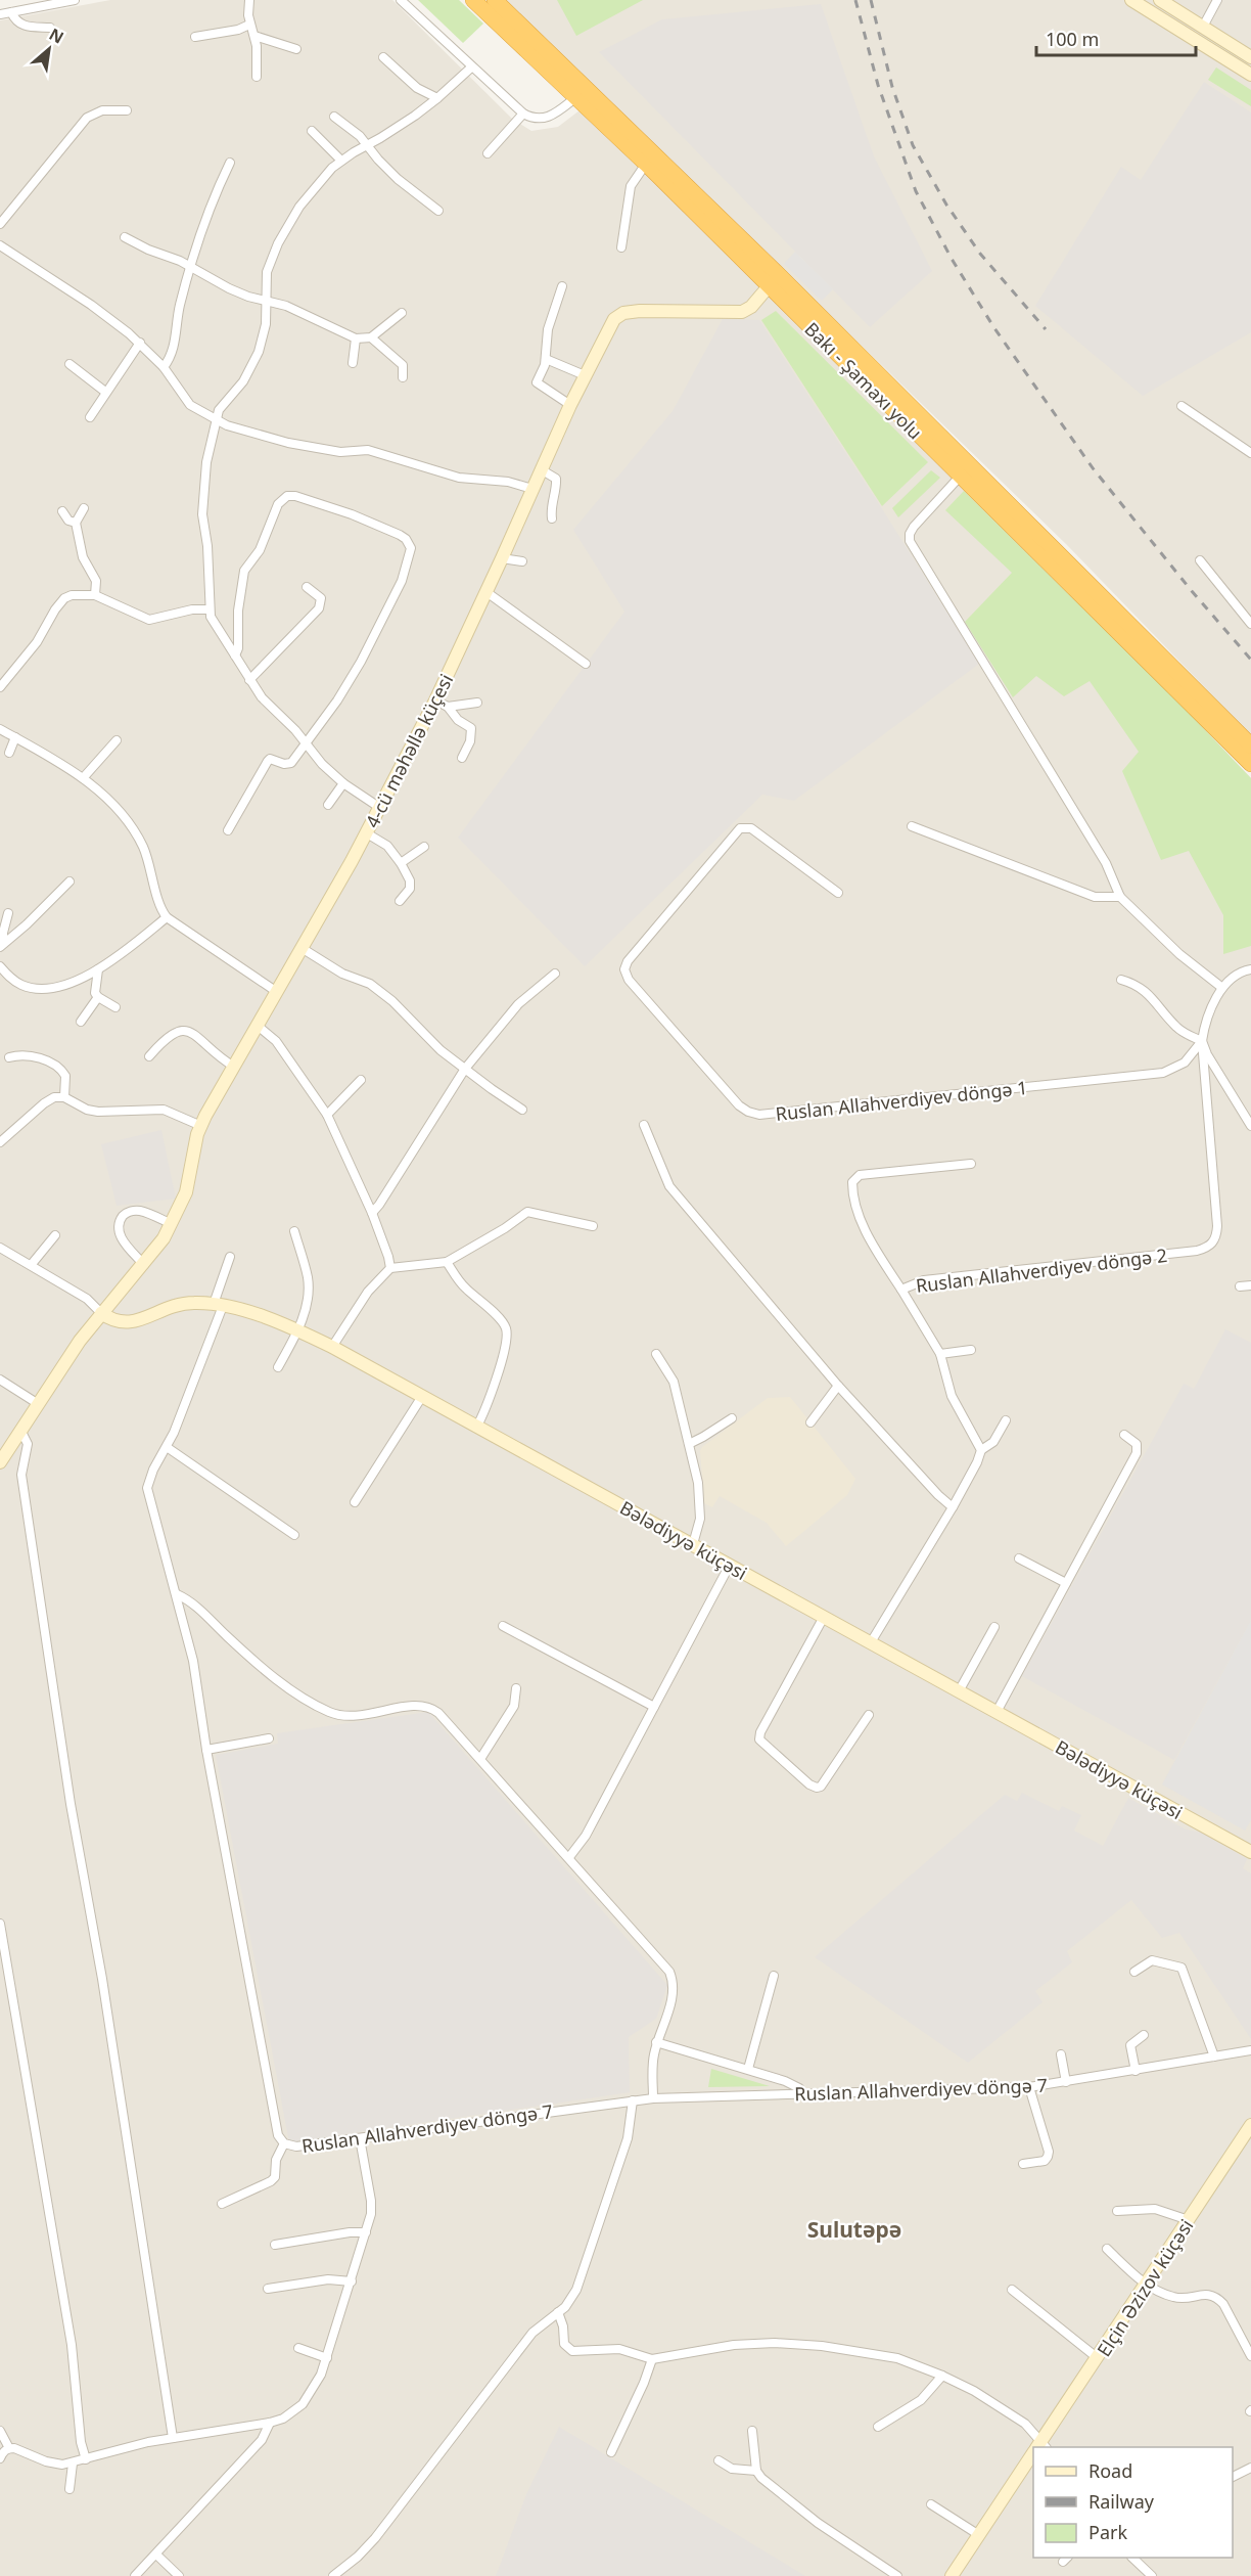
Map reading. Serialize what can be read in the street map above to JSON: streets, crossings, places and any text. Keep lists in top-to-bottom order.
{
  "streets": {
    "highway": ["Bakı - Şamaxı yolu"],
    "street": [
      "4-cü məhəllə küçesi",
      "Ruslan Allahverdiyev döngə 1",
      "Ruslan Allahverdiyev döngə 2",
      "Bələdiyyə küçəsi",
      "Ruslan Allahverdiyev döngə 7",
      "Elçin Əzizov küçəsi"
    ]
  },
  "crossings": [
    ["Bakı - Şamaxı yolu", "4-cü məhəllə küçesi"],
    ["4-cü məhəllə küçesi", "Bələdiyyə küçəsi"],
    ["Ruslan Allahverdiyev döngə 1", "Ruslan Allahverdiyev döngə 2"],
    ["Bələdiyyə küçəsi", "Ruslan Allahverdiyev döngə 7"]
  ],
  "districts": ["Sulutəpə"],
  "legend": ["Road", "Railway", "Park"],
  "scale_bar": "100 m",
  "north": "top right"
}
